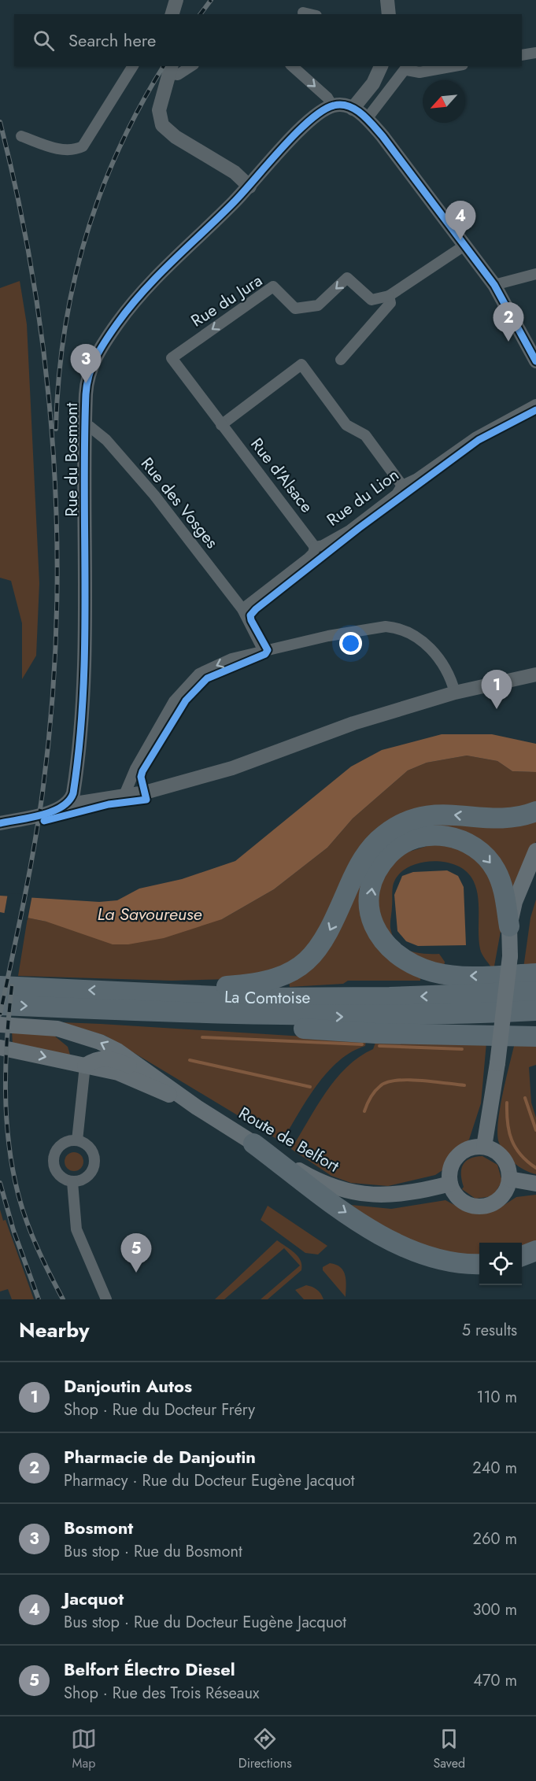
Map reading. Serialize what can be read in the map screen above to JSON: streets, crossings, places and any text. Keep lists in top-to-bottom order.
{
  "streets": {
    "highway": ["La Comtoise"],
    "main road": ["Route de Belfort"],
    "street": [
      "Rue du Jura",
      "Rue du Bosmont",
      "Rue d'Alsace",
      "Rue du Lion",
      "Rue des Vosges"
    ]
  },
  "crossings": [
    ["Rue du Jura", "Rue d'Alsace"],
    ["Rue du Bosmont", "Rue des Vosges"],
    ["Rue d'Alsace", "Rue du Lion"],
    ["Rue du Lion", "Rue des Vosges"]
  ],
  "water": ["La Savoureuse"],
  "north": "bottom left",
  "page": {
    "search": "Search here",
    "pins": [
      "4",
      "2",
      "3",
      "1",
      "5"
    ],
    "heading": ["Nearby", "5 results"],
    "list": [
      {
        "mark": "1",
        "name": "Danjoutin Autos",
        "note": "Shop · Rue du Docteur Fréry",
        "value": "110 m"
      },
      {
        "mark": "2",
        "name": "Pharmacie de Danjoutin",
        "note": "Pharmacy · Rue du Docteur Eugène Jacquot",
        "value": "240 m"
      },
      {
        "mark": "3",
        "name": "Bosmont",
        "note": "Bus stop · Rue du Bosmont",
        "value": "260 m"
      },
      {
        "mark": "4",
        "name": "Jacquot",
        "note": "Bus stop · Rue du Docteur Eugène Jacquot",
        "value": "300 m"
      },
      {
        "mark": "5",
        "name": "Belfort Électro Diesel",
        "note": "Shop · Rue des Trois Réseaux",
        "value": "470 m"
      }
    ],
    "nav": ["Map", "Directions", "Saved"]
  }
}
